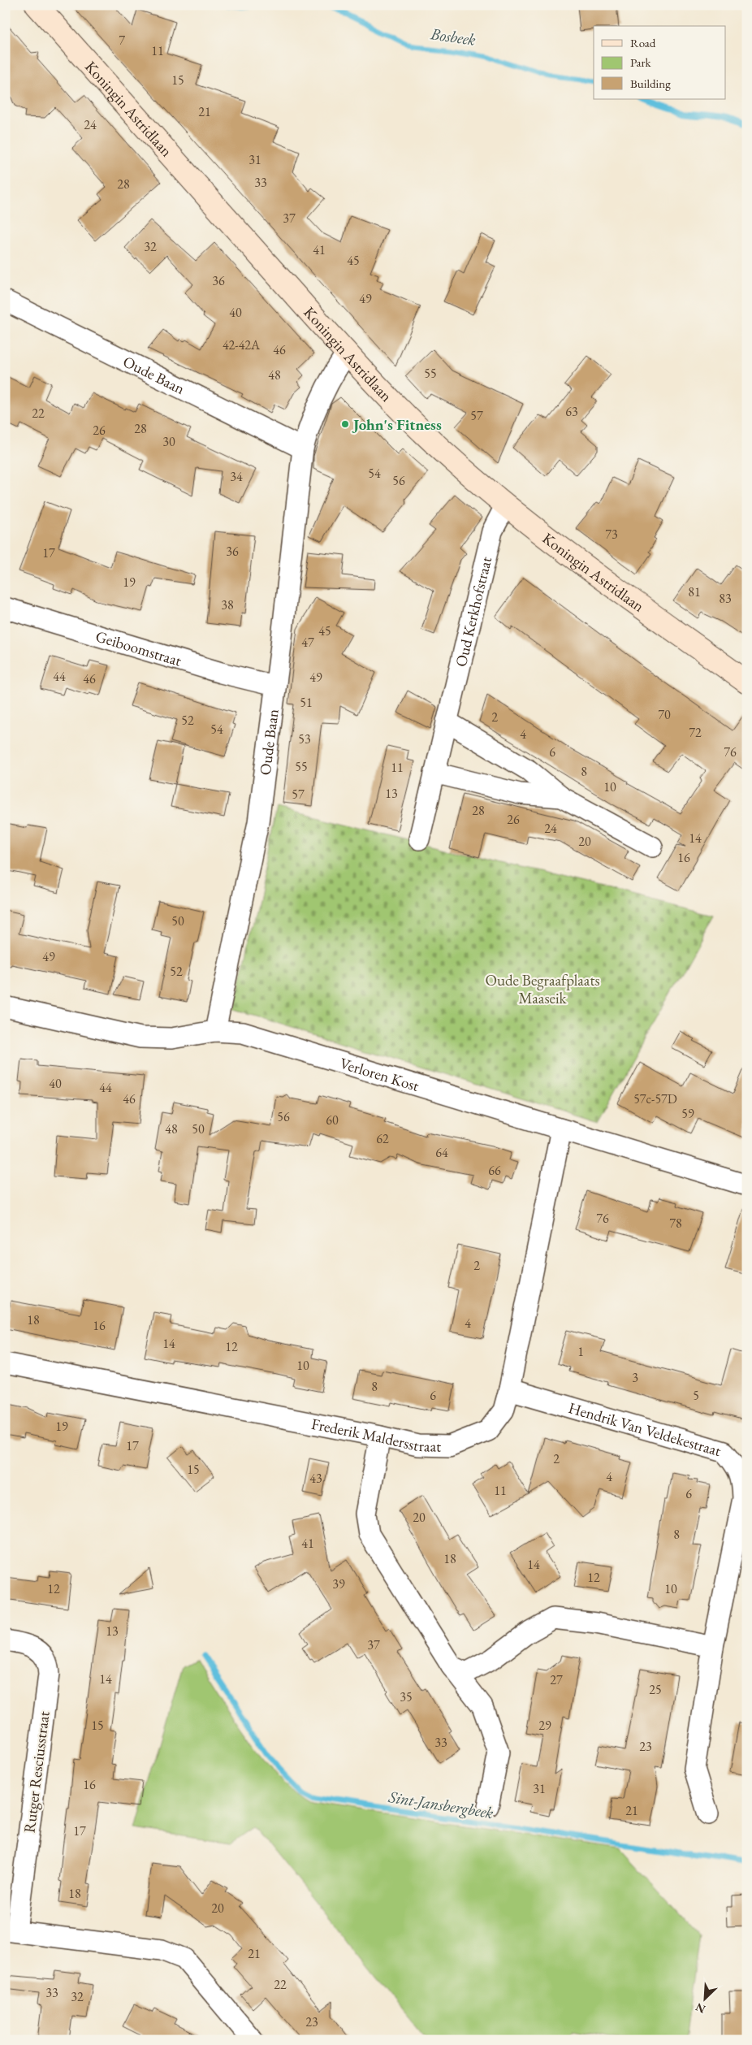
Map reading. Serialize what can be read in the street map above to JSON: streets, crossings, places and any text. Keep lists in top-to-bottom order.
{
  "streets": {
    "main road": ["Koningin Astridlaan"],
    "street": [
      "Oude Baan",
      "Oud Kerkhofstraat",
      "Geiboomstraat",
      "Verloren Kost",
      "Hendrik Van Veldekestraat",
      "Frederik Maldersstraat",
      "Rutger Resciusstraat"
    ]
  },
  "crossings": [
    ["Koningin Astridlaan", "Oude Baan"],
    ["Koningin Astridlaan", "Oud Kerkhofstraat"],
    ["Oude Baan", "Geiboomstraat"],
    ["Oude Baan", "Verloren Kost"],
    ["Verloren Kost", "Frederik Maldersstraat"],
    ["Hendrik Van Veldekestraat", "Frederik Maldersstraat"]
  ],
  "water": ["Bosbeek", "Sint-Jansbergbeek"],
  "parks": ["Oude Begraafplaats Maaseik"],
  "places": ["John's Fitness"],
  "house_numbers": [
    "7",
    "11",
    "15",
    "21",
    "24",
    "31",
    "33",
    "28",
    "37",
    "32",
    "41",
    "45",
    "36",
    "49",
    "40",
    "42-42A",
    "46",
    "55",
    "48",
    "63",
    "22",
    "57",
    "28",
    "26",
    "30",
    "54",
    "34",
    "56",
    "73",
    "36",
    "17",
    "19",
    "81",
    "83",
    "38",
    "45",
    "47",
    "44",
    "49",
    "46",
    "51",
    "70",
    "2",
    "52",
    "54",
    "72",
    "4",
    "53",
    "6",
    "76",
    "55",
    "11",
    "8",
    "10",
    "13",
    "57",
    "28",
    "26",
    "24",
    "14",
    "20",
    "16",
    "50",
    "49",
    "52",
    "40",
    "44",
    "46",
    "57c-57D",
    "59",
    "56",
    "60",
    "48",
    "50",
    "62",
    "64",
    "66",
    "76",
    "78",
    "2",
    "18",
    "4",
    "16",
    "14",
    "12",
    "1",
    "10",
    "3",
    "8",
    "6",
    "5",
    "19",
    "17",
    "2",
    "15",
    "4",
    "43",
    "11",
    "6",
    "20",
    "8",
    "41",
    "18",
    "14",
    "12",
    "39",
    "12",
    "10",
    "13",
    "37",
    "14",
    "27",
    "25",
    "35",
    "15",
    "29",
    "33",
    "23",
    "16",
    "31",
    "21",
    "17",
    "18",
    "20",
    "21",
    "22",
    "33",
    "32",
    "23"
  ],
  "legend": ["Road", "Park", "Building"],
  "north": "bottom left"
}
